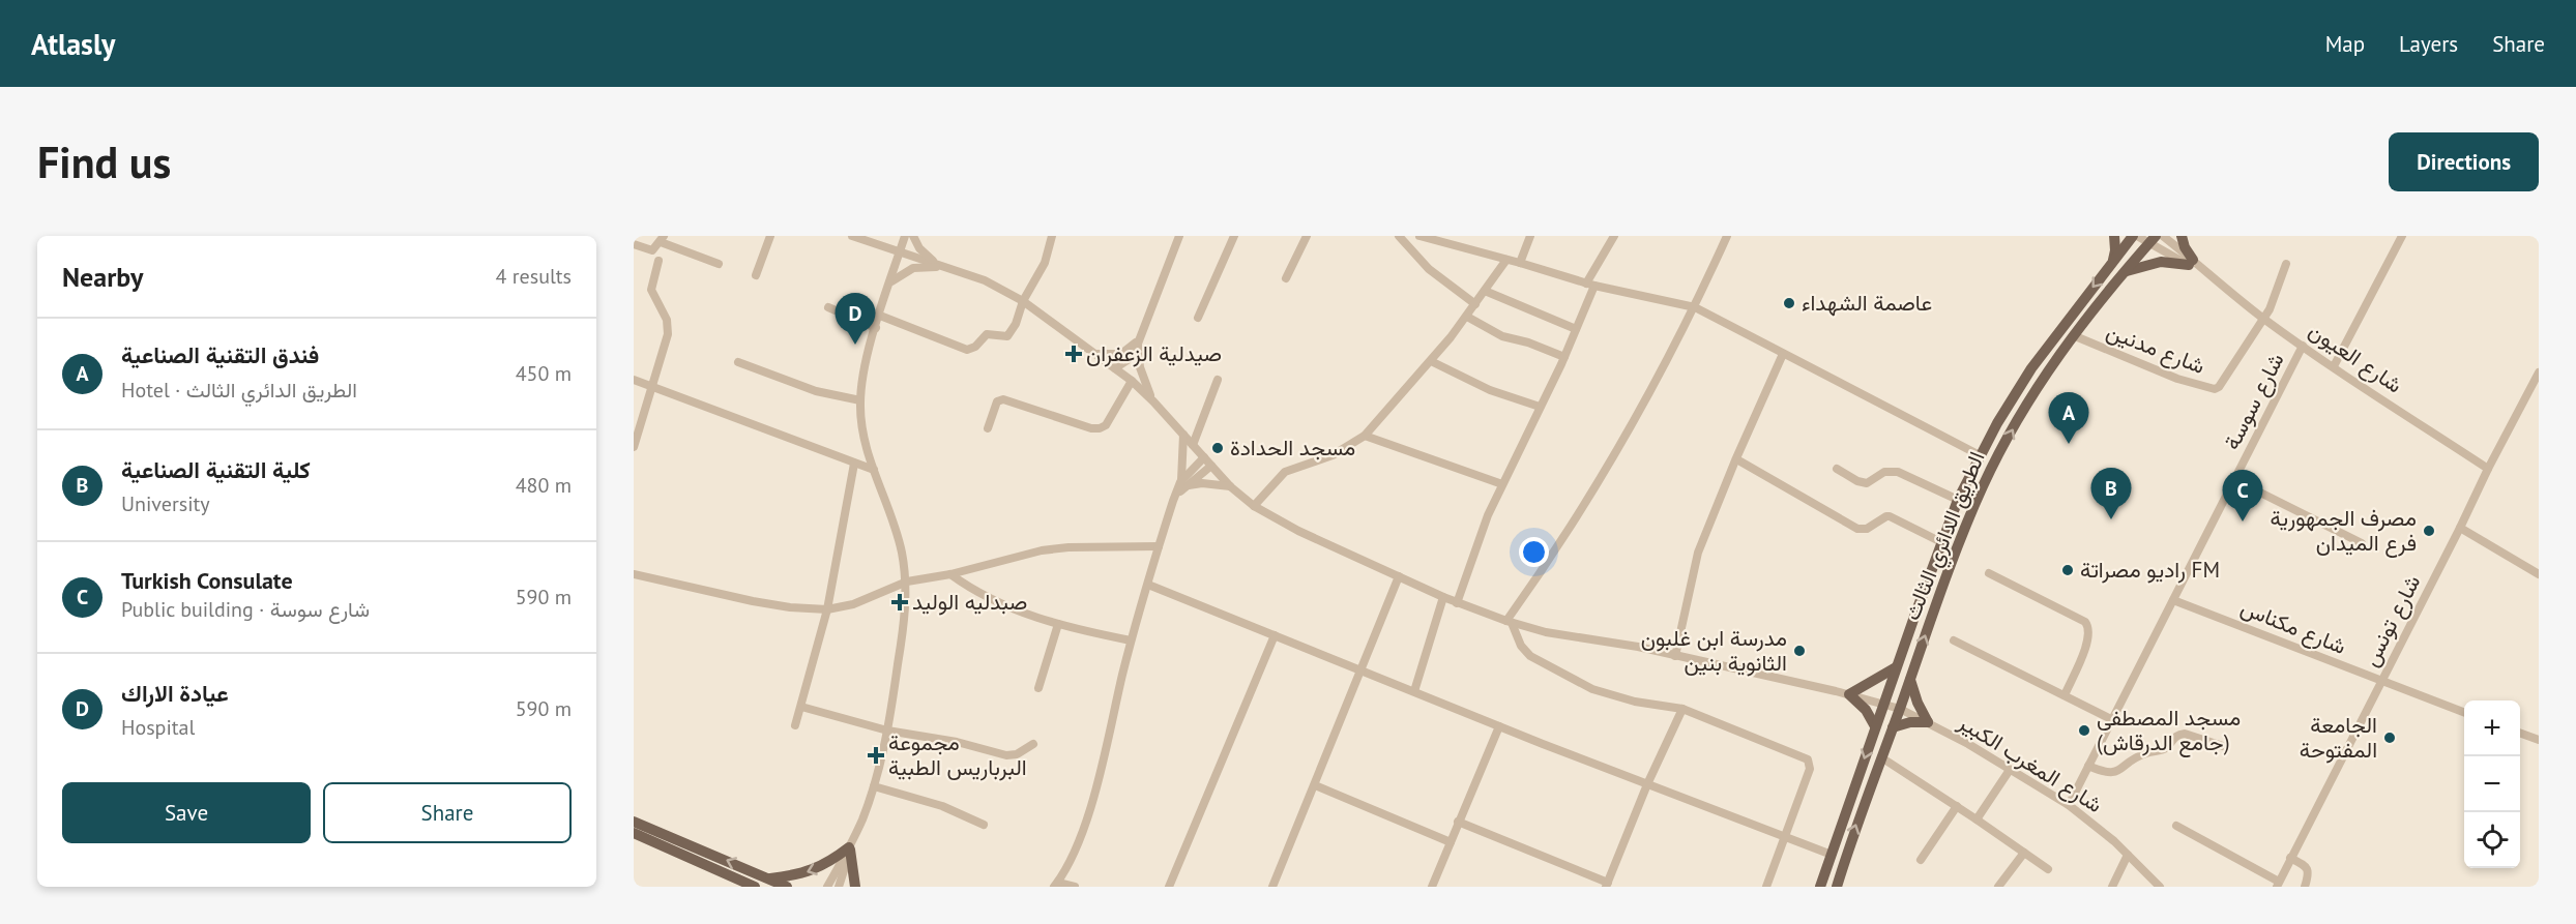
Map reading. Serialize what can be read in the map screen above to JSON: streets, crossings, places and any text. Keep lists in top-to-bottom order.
{
  "streets": {
    "main road": ["الطريق الدائري الثالث"],
    "street": [
      "شارع مدنين",
      "شارع العيون",
      "شارع سوسة",
      "شارع تونس",
      "شارع مكناس",
      "شارع المغرب الكبير"
    ]
  },
  "crossings": [
    ["شارع مدنين", "شارع العيون"],
    ["شارع مدنين", "الطريق الدائري الثالث"],
    ["شارع العيون", "شارع سوسة"],
    ["شارع العيون", "شارع تونس"],
    ["شارع سوسة", "شارع مكناس"],
    ["شارع سوسة", "شارع المغرب الكبير"],
    ["الطريق الدائري الثالث", "شارع المغرب الكبير"],
    ["شارع تونس", "شارع مكناس"]
  ],
  "places": {
    "other": [
      "عاصمة الشهداء",
      "مسجد الحدادة",
      "مصرف الجمهورية فرع الميدان",
      "راديو مصراتة FM",
      "مدرسة ابن غلبون الثانوية بنين",
      "مسجد المصطفى (جامع الدرقاش)",
      "الجامعة المفتوحة"
    ],
    "health": ["صيدلية الزعفران", "صبدليه الوليد", "مجموعة البرباريس الطبية"]
  },
  "page": {
    "header": "Atlasly",
    "nav": ["Map", "Layers", "Share"],
    "buttons": [
      "Directions",
      ["Save", "Share"]
    ],
    "title": "Find us",
    "heading": ["Nearby", "4 results"],
    "pins": [
      "D",
      "A",
      "B",
      "C"
    ],
    "list": [
      {
        "mark": "A",
        "name": "فندق التقنية الصناعية",
        "note": "Hotel · الطريق الدائري الثالث",
        "value": "450 m"
      },
      {
        "mark": "B",
        "name": "كلية التقنية الصناعية",
        "note": "University",
        "value": "480 m"
      },
      {
        "mark": "C",
        "name": "Turkish Consulate",
        "note": "Public building · شارع سوسة",
        "value": "590 m"
      },
      {
        "mark": "D",
        "name": "عيادة الاراك",
        "note": "Hospital",
        "value": "590 m"
      }
    ],
    "map_buttons": ["+", "−"]
  }
}
